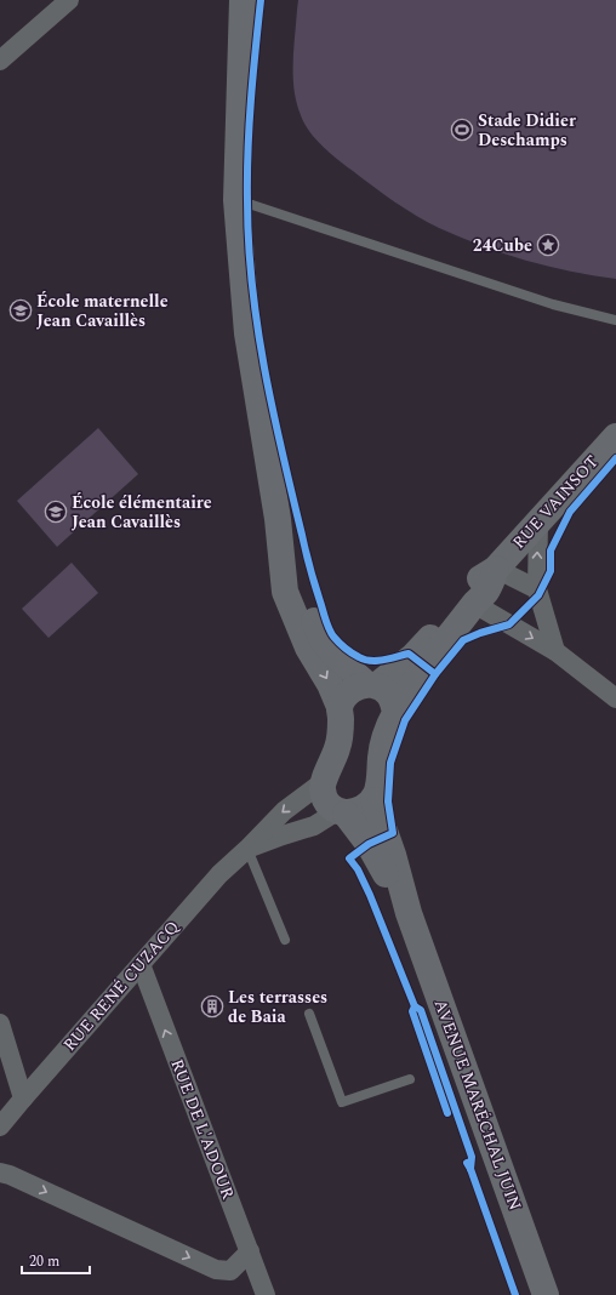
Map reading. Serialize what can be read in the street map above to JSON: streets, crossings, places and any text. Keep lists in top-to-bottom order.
{
  "streets": {
    "main road": ["RUE VAINSOT", "AVENUE MARÉCHAL JUIN"],
    "street": ["RUE RENÉ CUZACQ", "RUE DE L'ADOUR"]
  },
  "crossings": [
    ["RUE VAINSOT", "AVENUE MARÉCHAL JUIN"],
    ["RUE RENÉ CUZACQ", "AVENUE MARÉCHAL JUIN"],
    ["RUE RENÉ CUZACQ", "RUE DE L'ADOUR"]
  ],
  "one_way": ["RUE DE L'ADOUR"],
  "places": {
    "sports": ["Stade Didier Deschamps"],
    "place": ["24Cube"],
    "school or university": ["École maternelle Jean Cavaillès", "École élémentaire Jean Cavaillès"],
    "building": ["Les terrasses de Baia"]
  },
  "scale_bar": "20 m"
}
